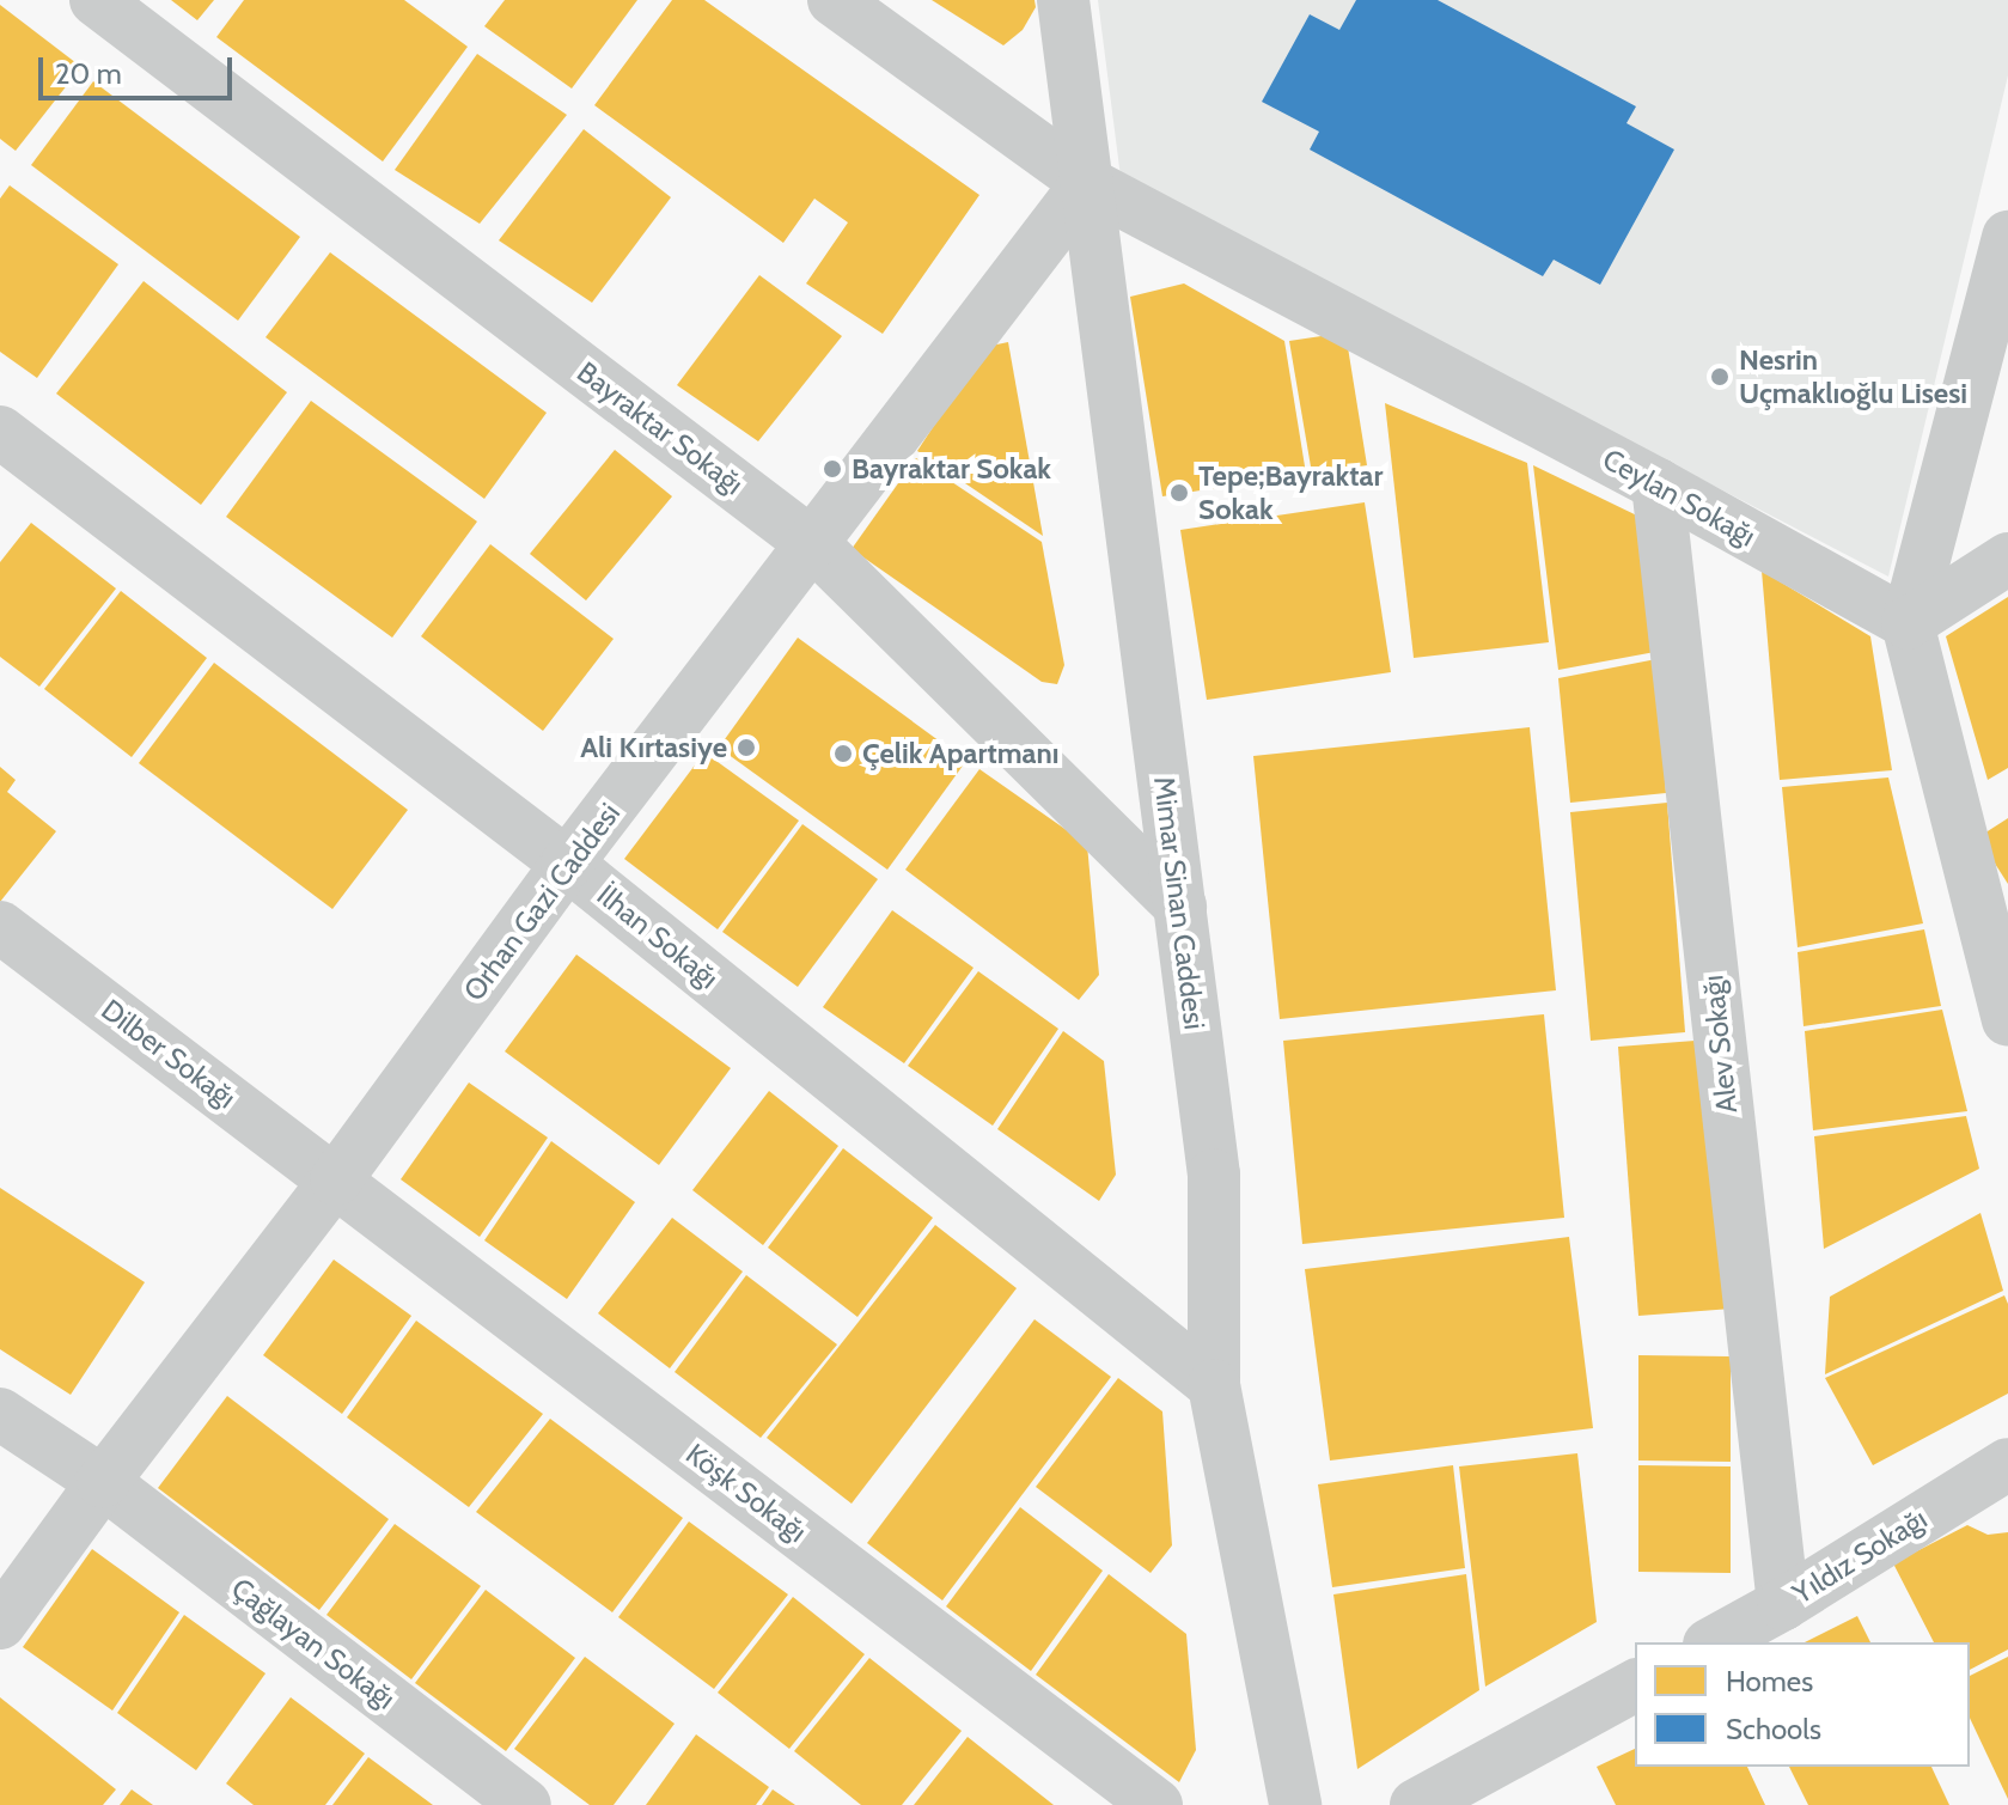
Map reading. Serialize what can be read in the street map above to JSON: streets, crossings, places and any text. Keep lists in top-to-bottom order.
{
  "streets": {
    "street": [
      "Bayraktar Sokağı",
      "Ceylan Sokağı",
      "Orhan Gazi Caddesi",
      "Mimar Sinan Caddesi",
      "İlhan Sokağı",
      "Alev Sokağı",
      "Dilber Sokağı",
      "Köşk Sokağı",
      "Yıldız Sokağı",
      "Çağlayan Sokağı"
    ]
  },
  "crossings": [
    ["Bayraktar Sokağı", "Orhan Gazi Caddesi"],
    ["Bayraktar Sokağı", "Mimar Sinan Caddesi"],
    ["Ceylan Sokağı", "Orhan Gazi Caddesi"],
    ["Ceylan Sokağı", "Mimar Sinan Caddesi"],
    ["Ceylan Sokağı", "Alev Sokağı"],
    ["Orhan Gazi Caddesi", "Mimar Sinan Caddesi"],
    ["Orhan Gazi Caddesi", "İlhan Sokağı"],
    ["Orhan Gazi Caddesi", "Dilber Sokağı"],
    ["Orhan Gazi Caddesi", "Köşk Sokağı"],
    ["Orhan Gazi Caddesi", "Çağlayan Sokağı"],
    ["Mimar Sinan Caddesi", "İlhan Sokağı"],
    ["Alev Sokağı", "Yıldız Sokağı"],
    ["Dilber Sokağı", "Köşk Sokağı"]
  ],
  "places": [
    "Nesrin Uçmaklıoğlu Lisesi",
    "Bayraktar Sokak",
    "Tepe;Bayraktar Sokak",
    "Ali Kırtasiye",
    "Çelik Apartmanı"
  ],
  "legend": ["Homes", "Schools"],
  "scale_bar": "20 m"
}
